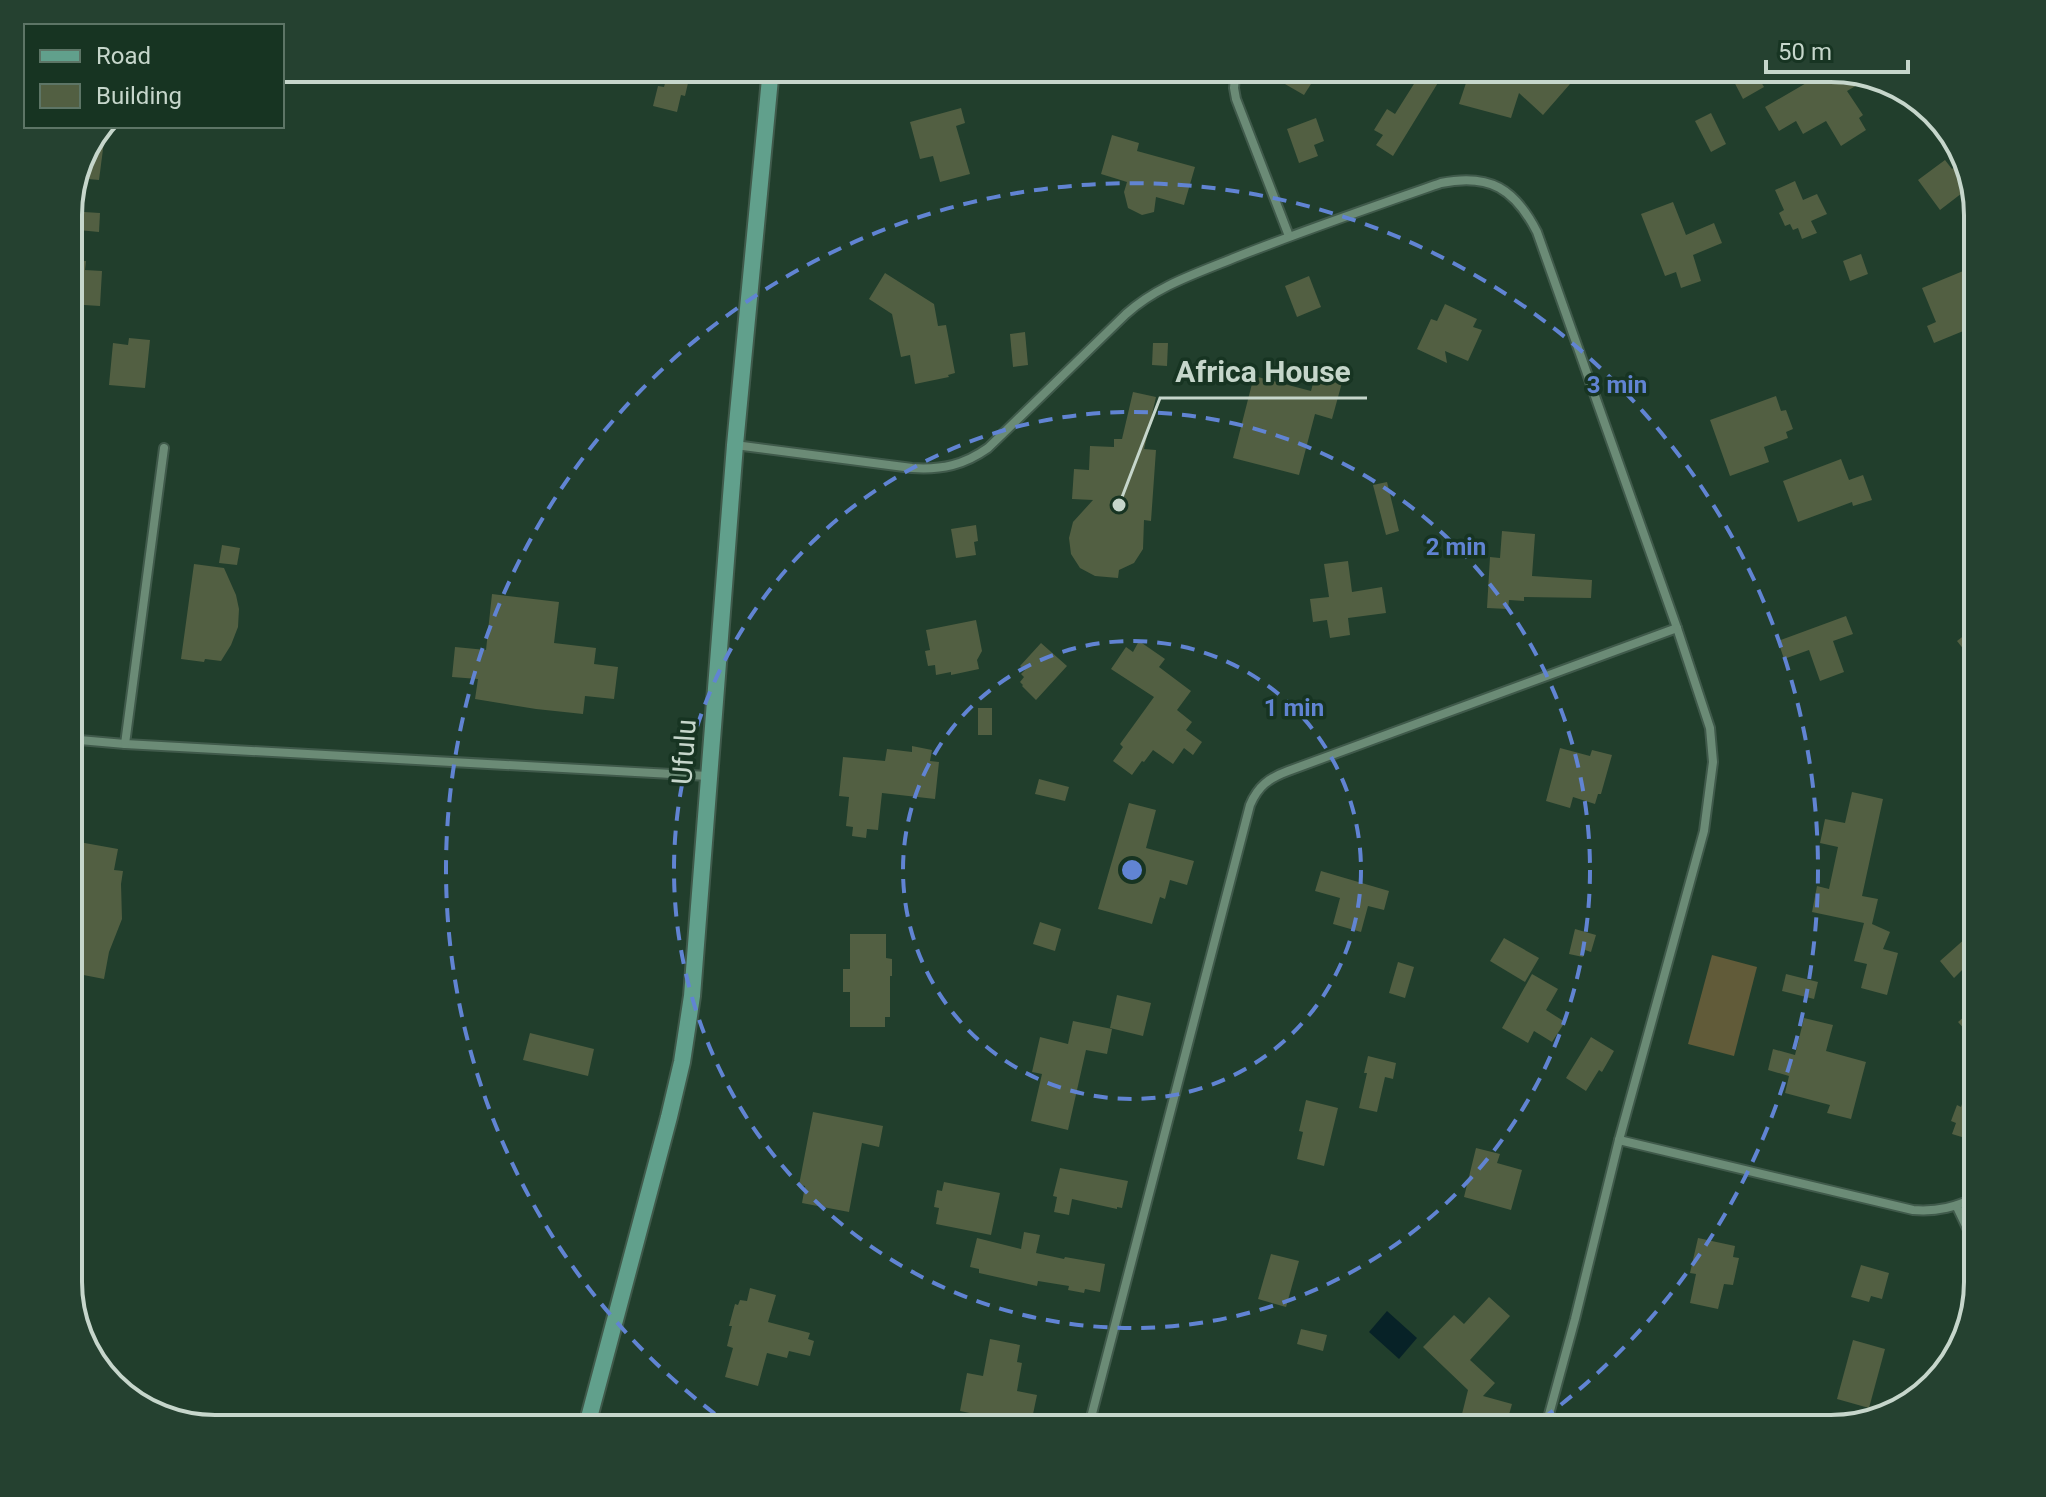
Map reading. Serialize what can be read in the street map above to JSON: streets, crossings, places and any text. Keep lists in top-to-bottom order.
{
  "streets": {
    "street": ["Ufulu"]
  },
  "places": ["Africa House"],
  "legend": ["Road", "Building"],
  "scale_bar": "50 m",
  "rings": ["3 min", "2 min", "1 min"]
}
